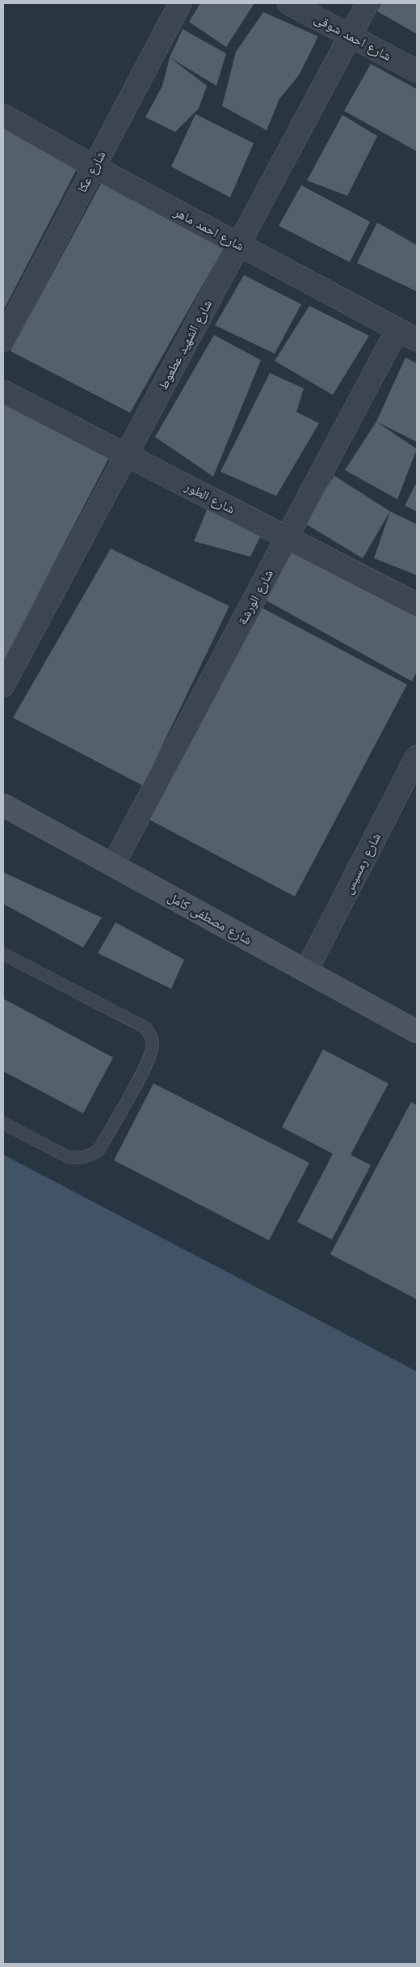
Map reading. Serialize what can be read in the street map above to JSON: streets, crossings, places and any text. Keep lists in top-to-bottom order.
{
  "streets": {
    "main road": ["شارع مصطفى كامل"],
    "street": [
      "شارع احمد شوقى",
      "شارع عكا",
      "شارع احمد ماهر",
      "شارع الشهيد عطعوط",
      "شارع الطور",
      "شارع الورشة",
      "شارع رمسيس"
    ]
  },
  "crossings": [
    ["شارع احمد شوقى", "شارع الشهيد عطعوط"],
    ["شارع عكا", "شارع احمد ماهر"],
    ["شارع احمد ماهر", "شارع الشهيد عطعوط"],
    ["شارع احمد ماهر", "شارع الورشة"],
    ["شارع الشهيد عطعوط", "شارع الطور"],
    ["شارع الطور", "شارع الورشة"],
    ["شارع الورشة", "شارع مصطفى كامل"],
    ["شارع رمسيس", "شارع مصطفى كامل"]
  ]
}
